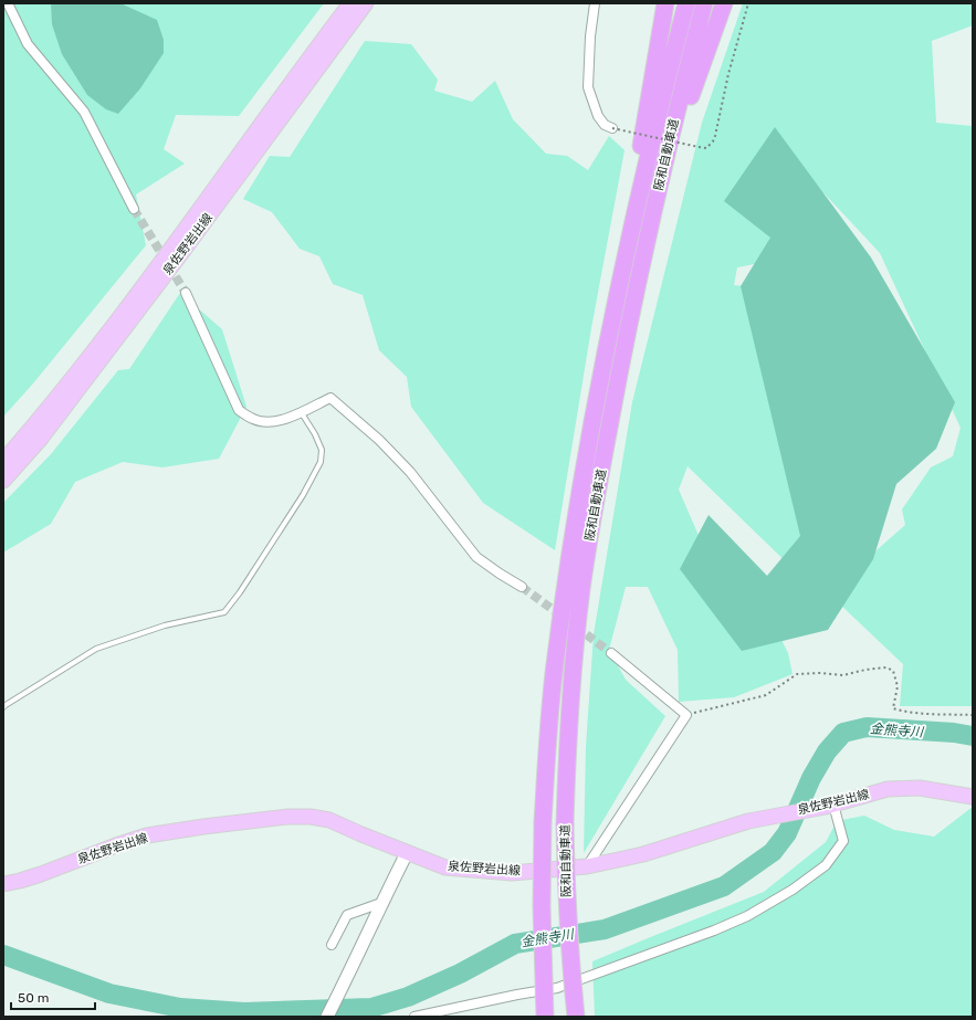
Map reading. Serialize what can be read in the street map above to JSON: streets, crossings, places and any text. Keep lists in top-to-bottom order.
{
  "streets": {
    "highway": ["阪和自動車道"],
    "main road": ["泉佐野岩出線"]
  },
  "water": ["金熊寺川"],
  "scale_bar": "50 m"
}
